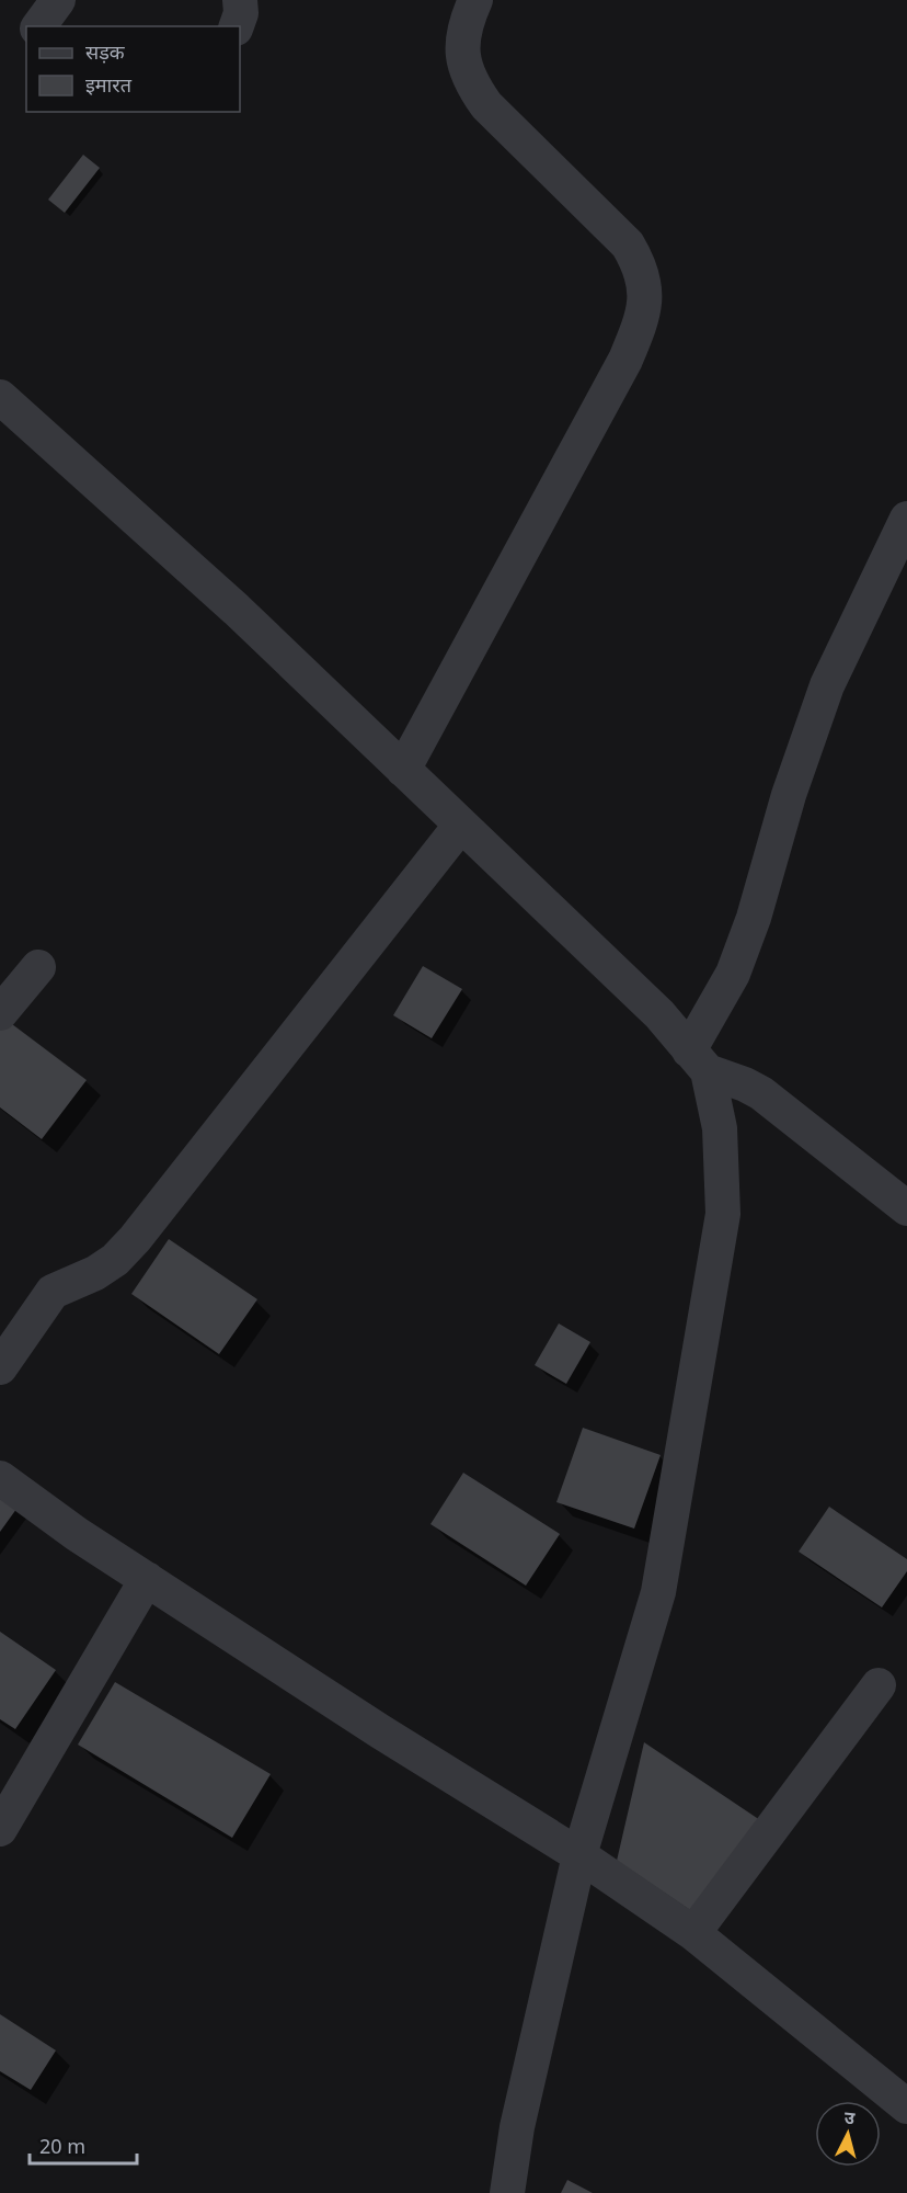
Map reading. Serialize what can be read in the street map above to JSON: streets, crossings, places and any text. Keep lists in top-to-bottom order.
{
  "legend": ["सड़क", "इमारत"],
  "scale_bar": "20 m",
  "north": "top"
}
